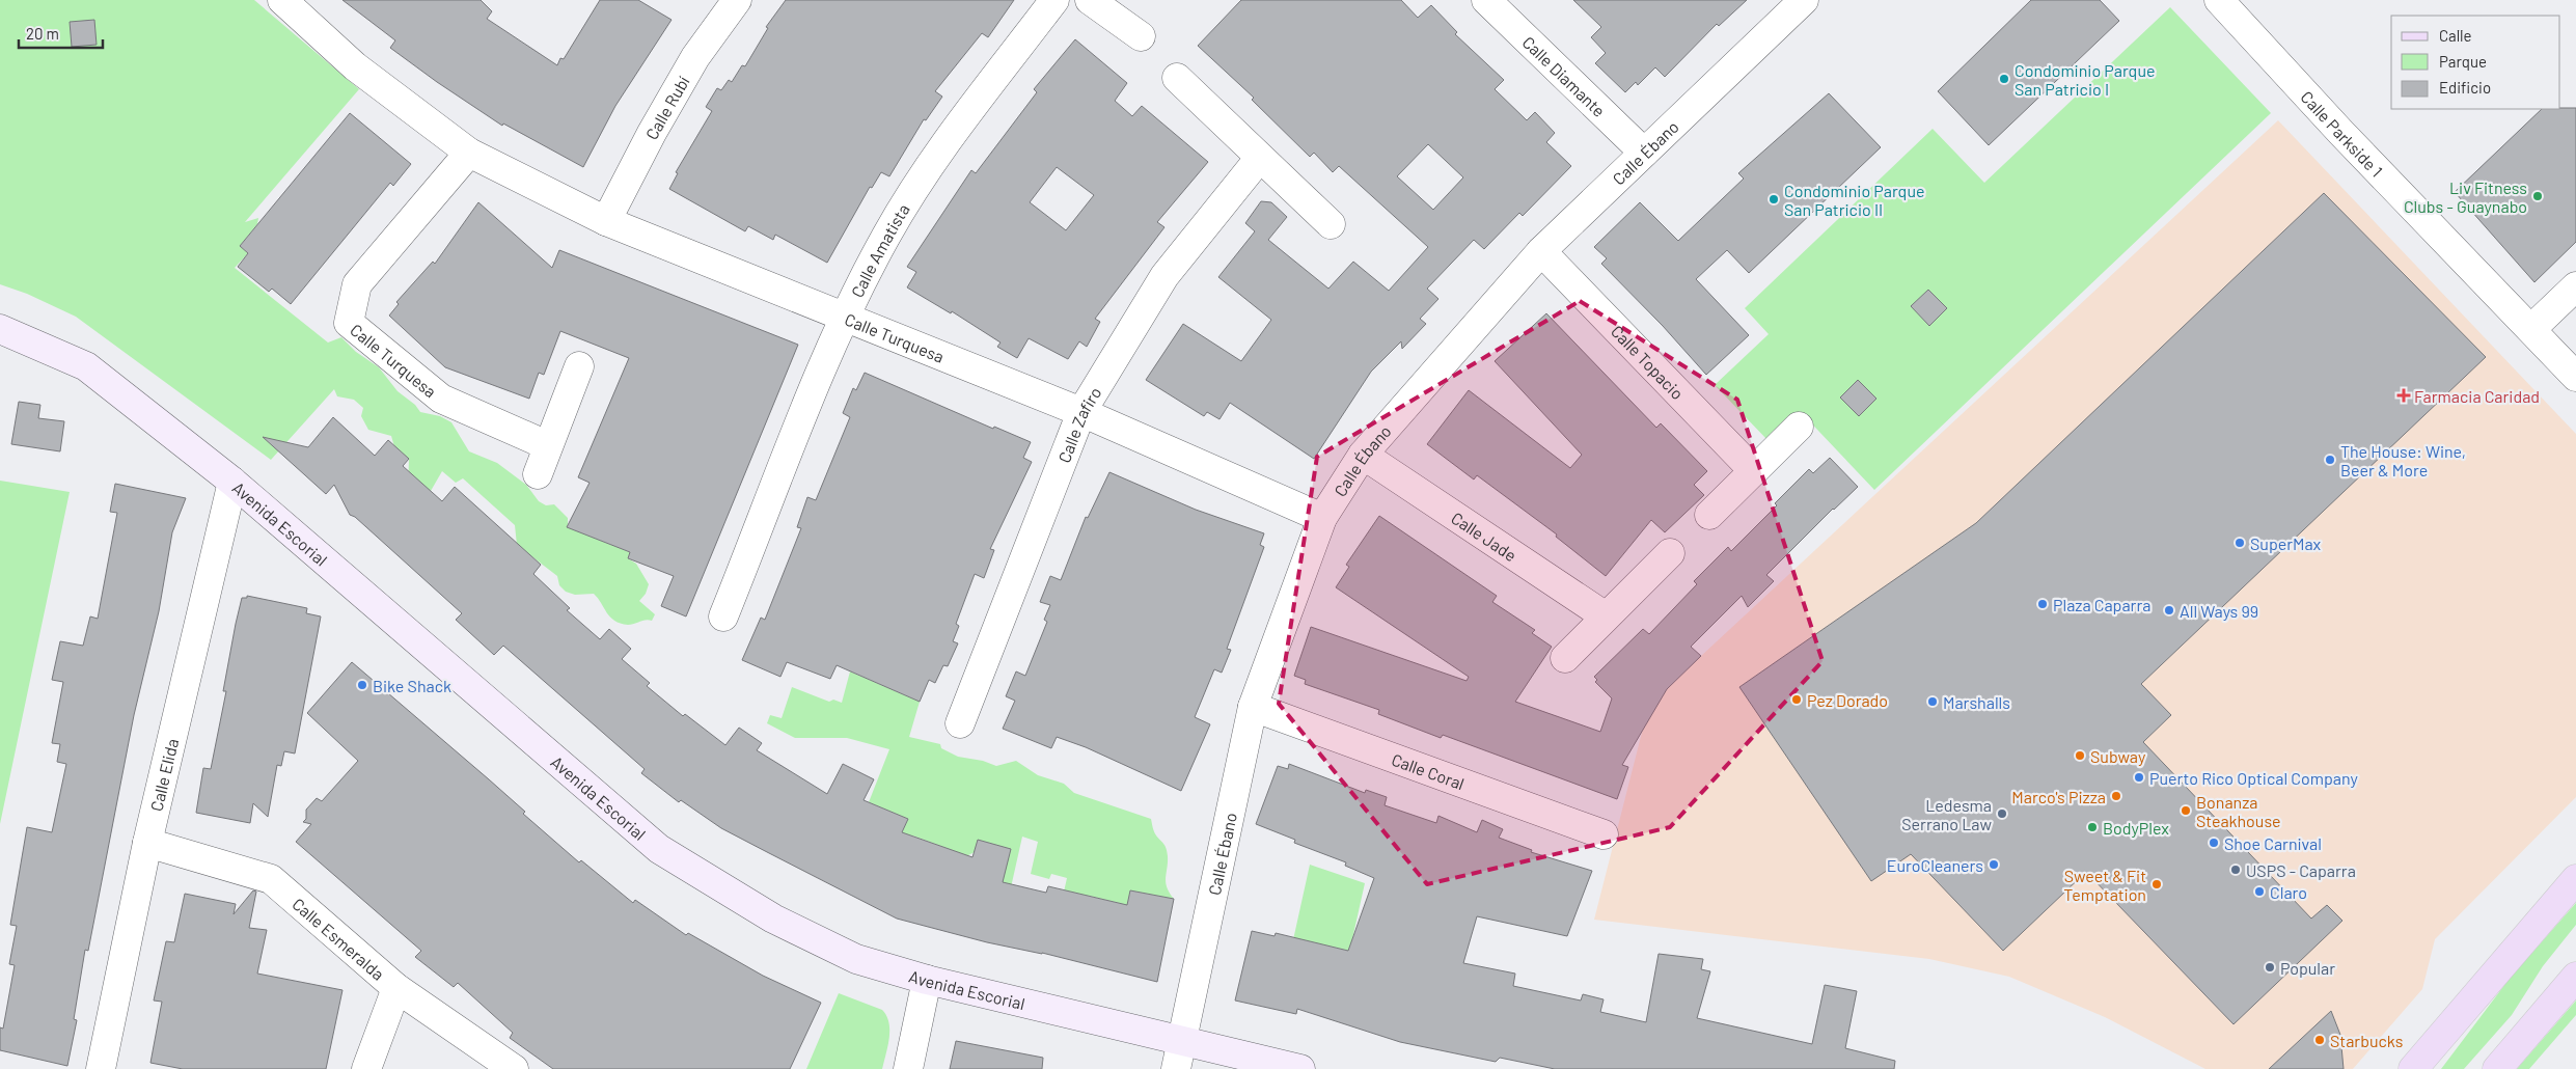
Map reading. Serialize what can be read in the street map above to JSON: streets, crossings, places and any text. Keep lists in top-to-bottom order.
{
  "streets": {
    "street": [
      "Calle Diamante",
      "Calle Rubí",
      "Calle Parkside 1",
      "Calle Ébano",
      "Calle Amatista",
      "Calle Turquesa",
      "Calle Topacio",
      "Calle Zafiro",
      "Avenida Escorial",
      "Calle Jade",
      "Calle Coral",
      "Calle Elida",
      "Calle Esmeralda"
    ]
  },
  "crossings": [
    ["Calle Diamante", "Calle Ébano"],
    ["Calle Rubí", "Calle Turquesa"],
    ["Calle Ébano", "Calle Turquesa"],
    ["Calle Ébano", "Calle Topacio"],
    ["Calle Ébano", "Avenida Escorial"],
    ["Calle Ébano", "Calle Jade"],
    ["Calle Ébano", "Calle Coral"],
    ["Calle Amatista", "Calle Turquesa"],
    ["Calle Turquesa", "Calle Zafiro"],
    ["Avenida Escorial", "Calle Elida"],
    ["Calle Elida", "Calle Esmeralda"]
  ],
  "places": {
    "other": [
      "Condominio Parque San Patricio I",
      "Liv Fitness Clubs - Guaynabo",
      "Condominio Parque San Patricio II",
      "The House: Wine, Beer & More",
      "SuperMax",
      "Plaza Caparra",
      "All Ways 99",
      "Bike Shack",
      "Pez Dorado",
      "Marshalls",
      "Subway",
      "Puerto Rico Optical Company",
      "Marco's Pizza",
      "Bonanza Steakhouse",
      "Ledesma Serrano Law",
      "BodyPlex",
      "Shoe Carnival",
      "EuroCleaners",
      "USPS - Caparra",
      "Sweet & Fit Temptation",
      "Claro",
      "Popular",
      "Starbucks"
    ],
    "health": ["Farmacia Caridad"]
  },
  "legend": ["Calle", "Parque", "Edificio"],
  "scale_bar": "20 m"
}
